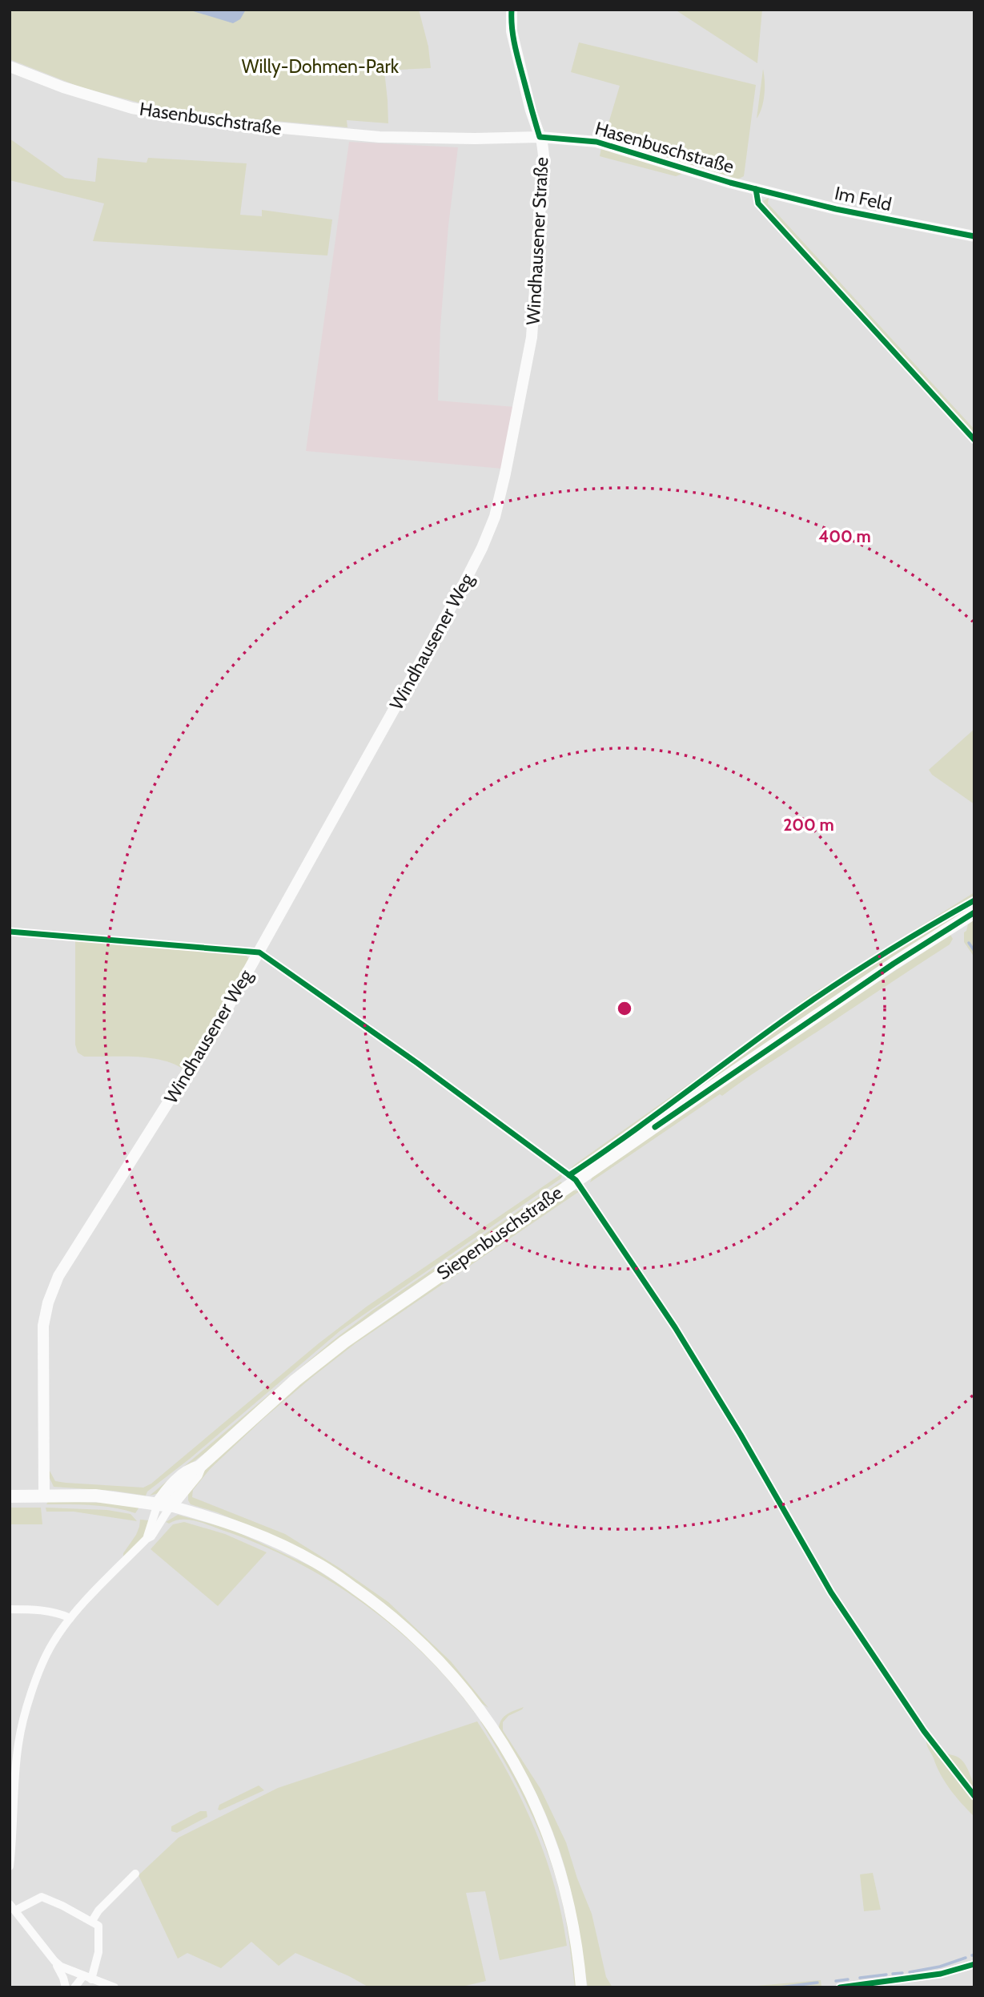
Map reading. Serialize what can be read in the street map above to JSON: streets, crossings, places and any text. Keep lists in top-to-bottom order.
{
  "streets": {
    "main road": ["Siepenbuschstraße"],
    "street": [
      "Hasenbuschstraße",
      "Im Feld",
      "Windhausener Straße",
      "Windhausener Weg"
    ]
  },
  "crossings": [
    ["Hasenbuschstraße", "Im Feld"],
    ["Hasenbuschstraße", "Windhausener Straße"],
    ["Windhausener Straße", "Windhausener Weg"]
  ],
  "parks": ["Willy-Dohmen-Park"],
  "rings": ["400 m", "200 m"]
}
